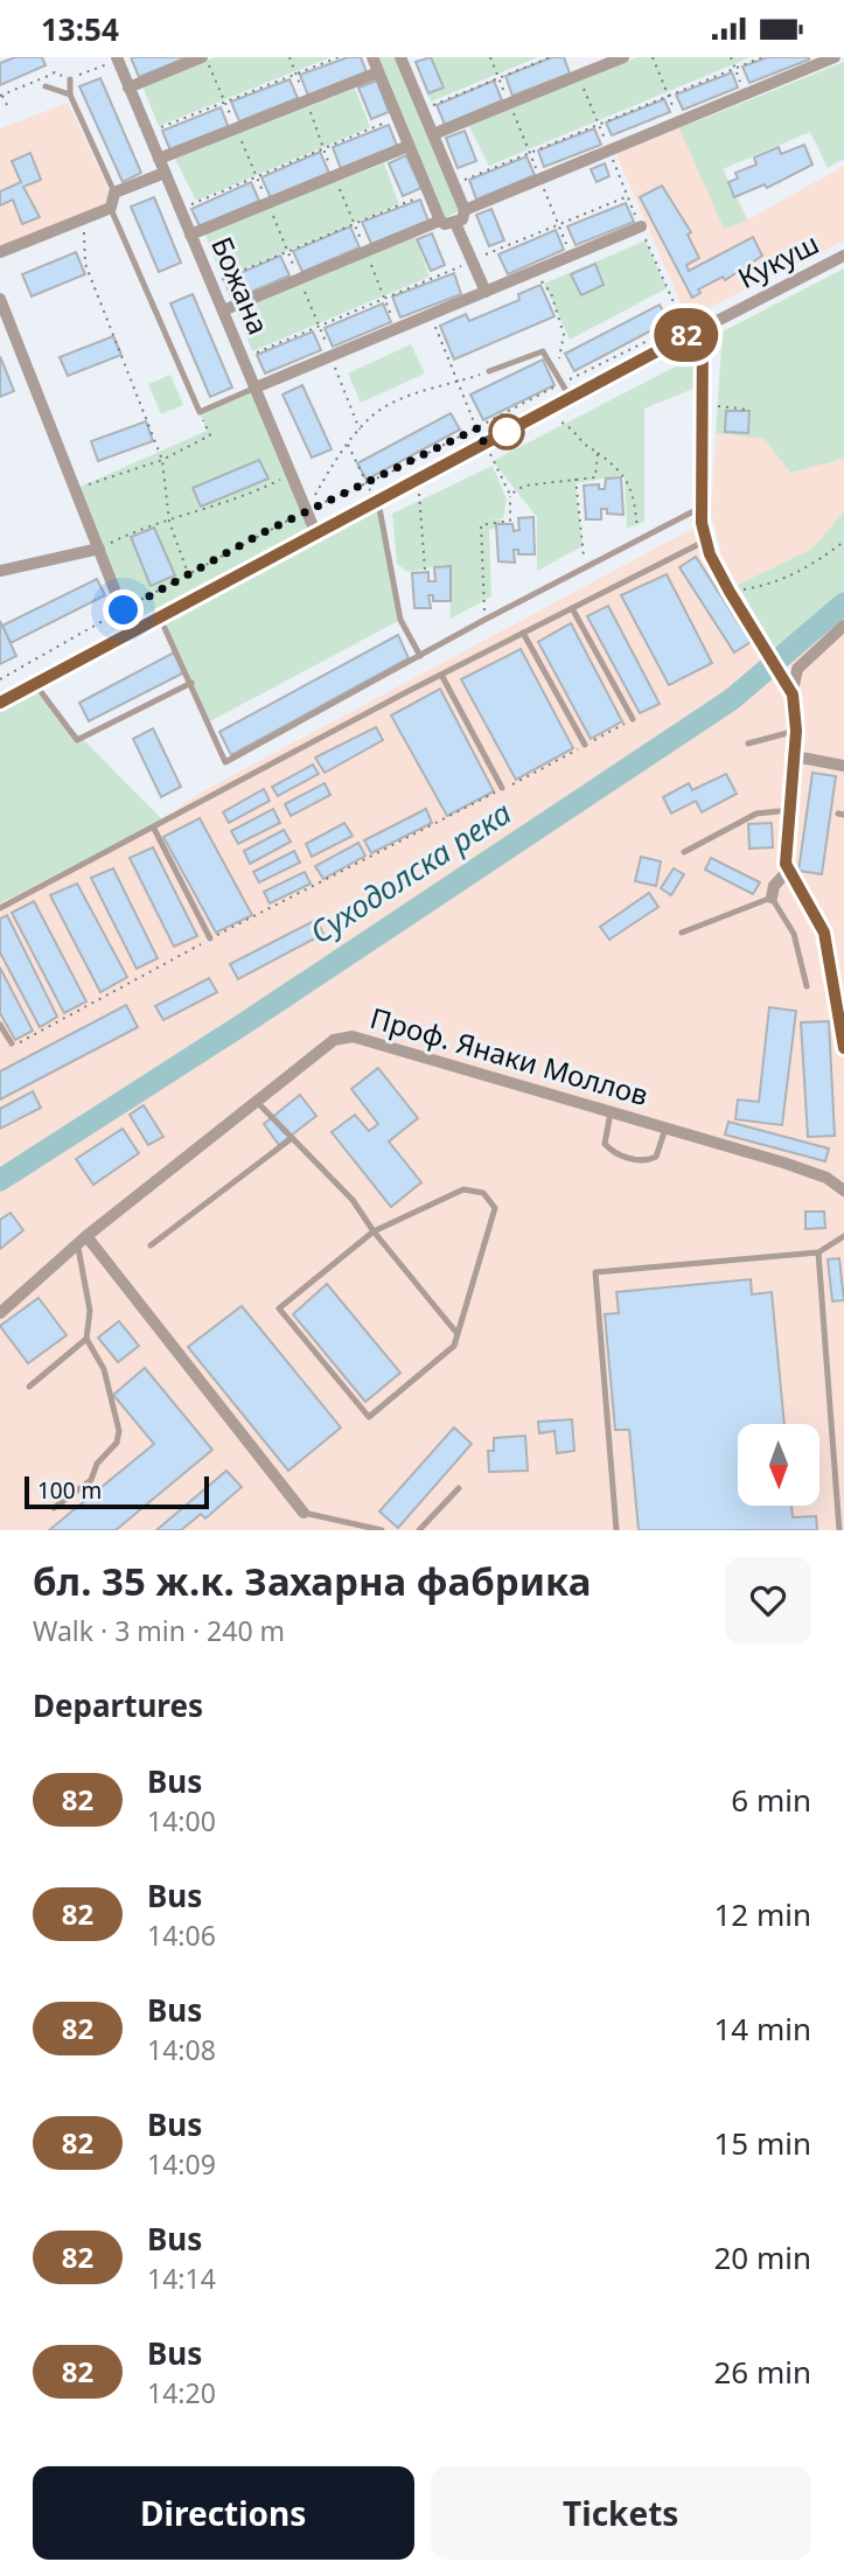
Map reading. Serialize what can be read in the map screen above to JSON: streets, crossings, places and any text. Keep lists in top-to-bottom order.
{
  "streets": {
    "street": ["Кукуш", "Божана", "Проф. Янаки Моллов"]
  },
  "crossings": [
    ["Кукуш", "Божана"]
  ],
  "water": ["Суходолска река"],
  "lines": ["bus line 82"],
  "scale_bar": "100 m",
  "north": "bottom",
  "page": {
    "status": "13:54",
    "on_map": "82",
    "scale": "100 m",
    "heading": [
      ["бл. 35 ж.к. Захарна фабрика", "Walk · 3 min · 240 m"],
      "Departures"
    ],
    "list": [
      {
        "mark": "82",
        "name": "Bus",
        "note": "14:00",
        "value": "6 min"
      },
      {
        "mark": "82",
        "name": "Bus",
        "note": "14:06",
        "value": "12 min"
      },
      {
        "mark": "82",
        "name": "Bus",
        "note": "14:08",
        "value": "14 min"
      },
      {
        "mark": "82",
        "name": "Bus",
        "note": "14:09",
        "value": "15 min"
      },
      {
        "mark": "82",
        "name": "Bus",
        "note": "14:14",
        "value": "20 min"
      },
      {
        "mark": "82",
        "name": "Bus",
        "note": "14:20",
        "value": "26 min"
      }
    ],
    "buttons": ["Directions", "Tickets"]
  }
}
